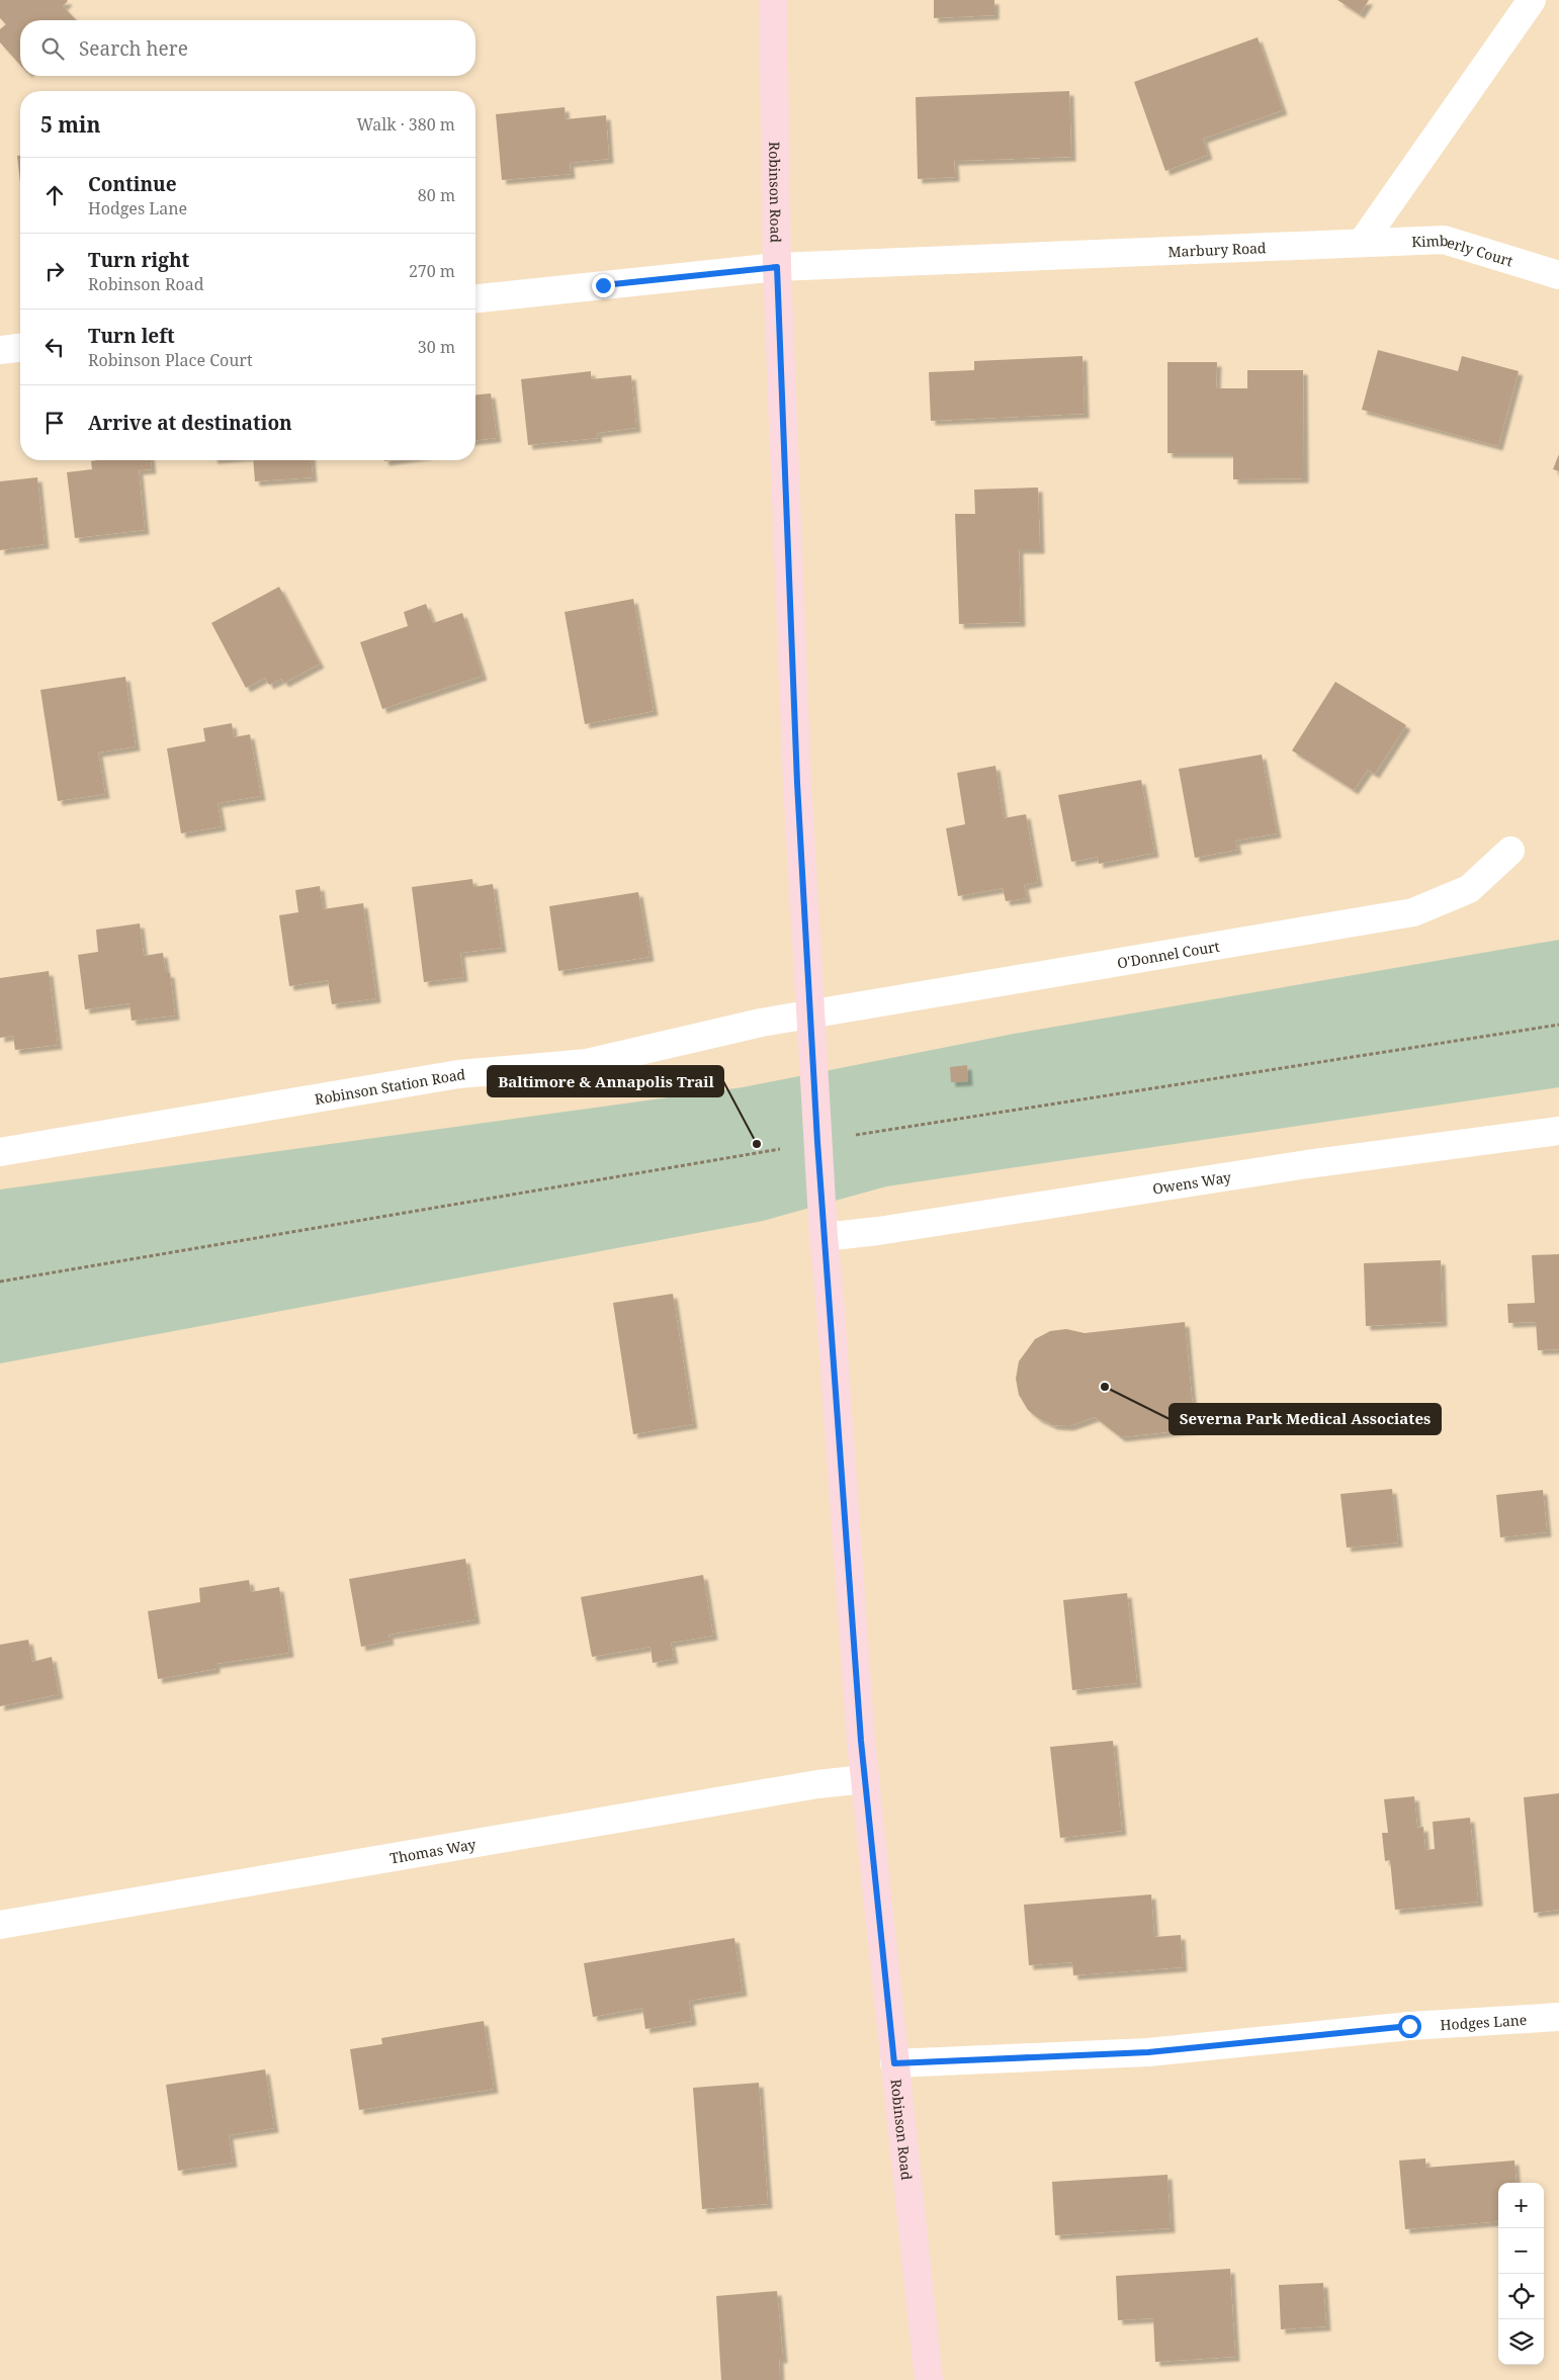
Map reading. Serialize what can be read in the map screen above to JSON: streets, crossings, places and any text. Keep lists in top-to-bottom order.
{
  "streets": {
    "main road": ["Robinson Road"],
    "street": [
      "Marbury Road",
      "Kimberly Court",
      "O'Donnel Court",
      "Robinson Station Road",
      "Owens Way",
      "Thomas Way",
      "Hodges Lane"
    ]
  },
  "crossings": [
    ["Robinson Road", "Marbury Road"],
    ["Robinson Road", "O'Donnel Court"],
    ["Robinson Road", "Robinson Station Road"],
    ["Robinson Road", "Owens Way"],
    ["Robinson Road", "Thomas Way"],
    ["Robinson Road", "Hodges Lane"],
    ["Marbury Road", "Kimberly Court"],
    ["O'Donnel Court", "Robinson Station Road"]
  ],
  "places": ["Baltimore & Annapolis Trail", "Severna Park Medical Associates"],
  "page": {
    "search": "Search here",
    "heading": ["5 min", "Walk · 380 m"],
    "list": [
      ["Continue", "Hodges Lane", "80 m"],
      ["Turn right", "Robinson Road", "270 m"],
      ["Turn left", "Robinson Place Court", "30 m"],
      "Arrive at destination"
    ],
    "map_buttons": ["+", "−"]
  }
}
